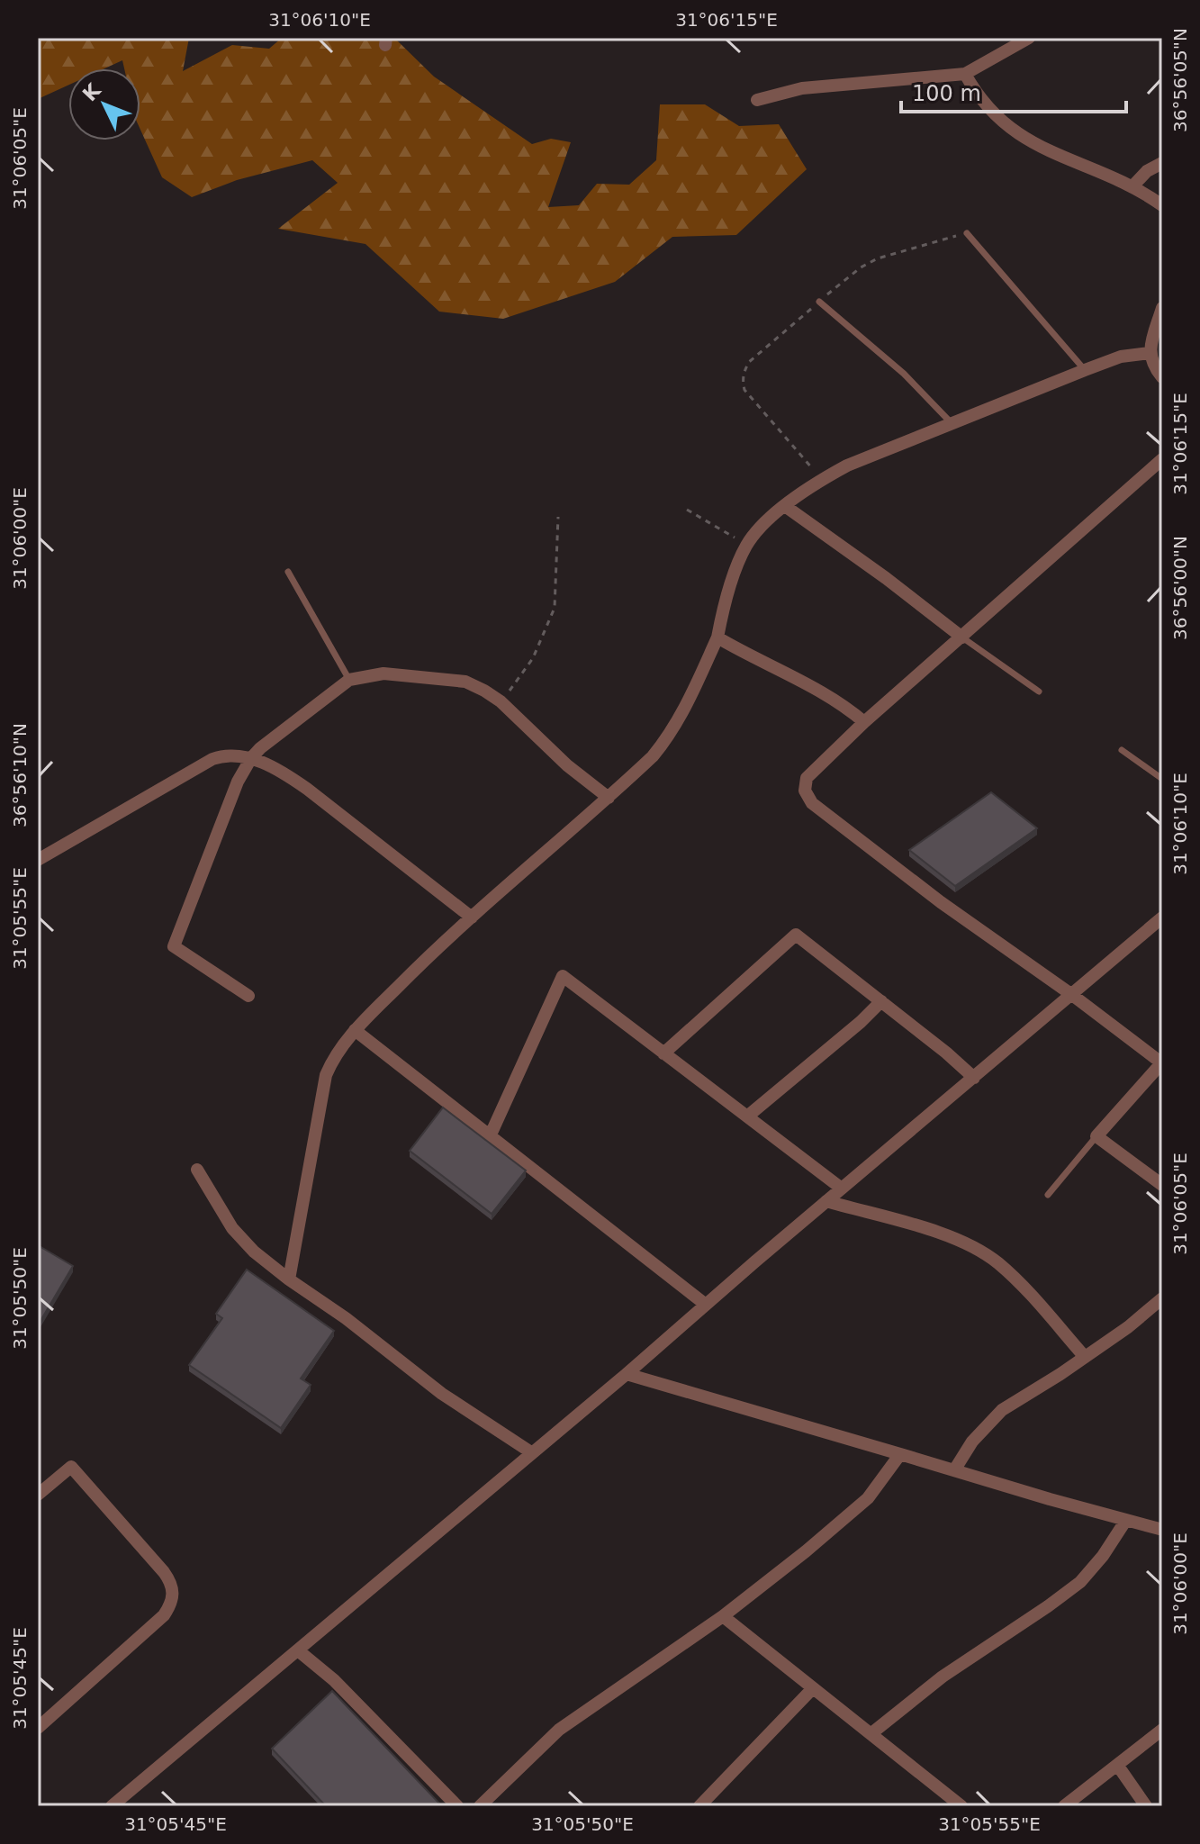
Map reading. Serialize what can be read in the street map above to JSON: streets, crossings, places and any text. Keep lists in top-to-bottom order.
{
  "scale_bar": "100 m",
  "north": "top left",
  "coordinates": [
    "31°06'10\"E",
    "31°06'15\"E",
    "36°56'05\"N",
    "31°06'05\"E",
    "31°06'00\"E",
    "36°56'00\"N",
    "36°56'10\"N",
    "31°05'55\"E",
    "31°05'50\"E",
    "31°05'45\"E"
  ]
}
